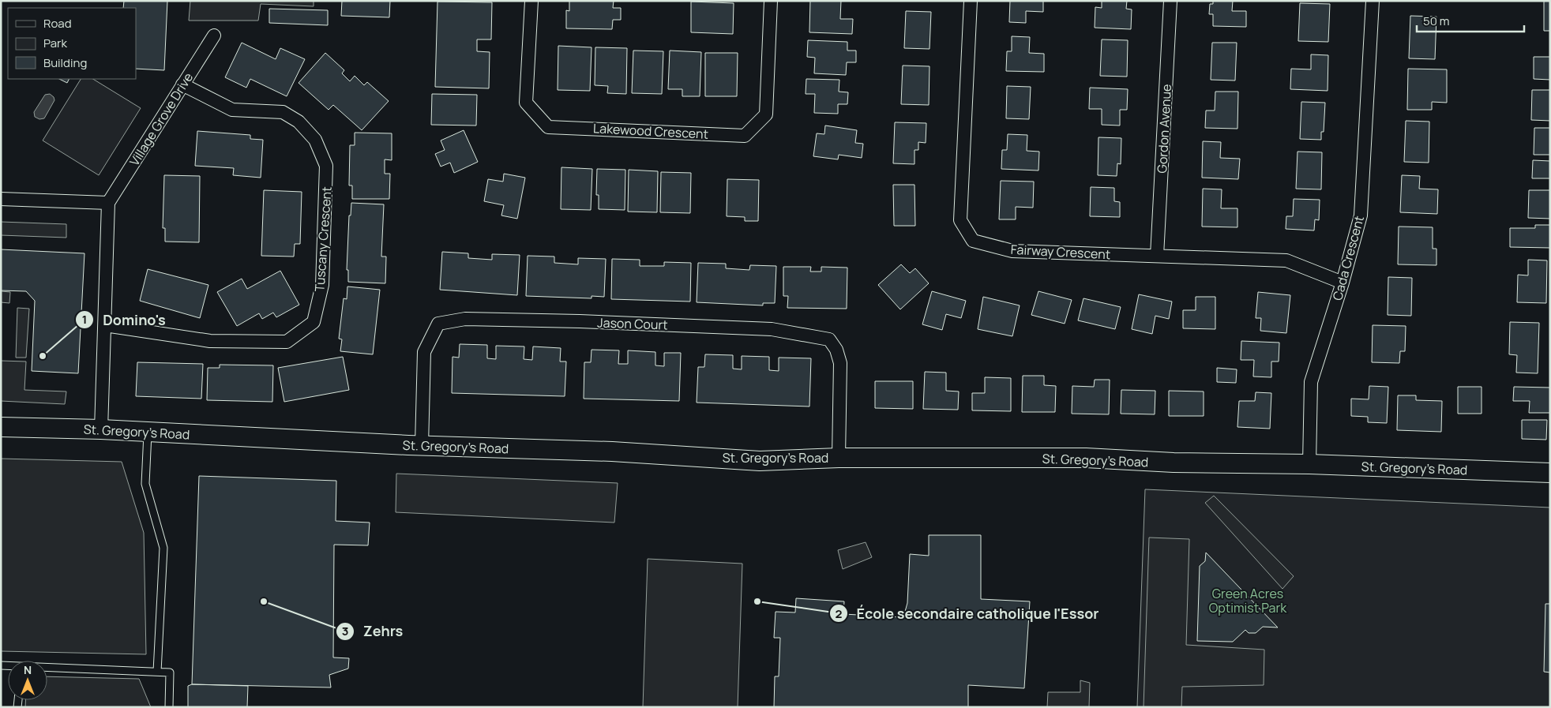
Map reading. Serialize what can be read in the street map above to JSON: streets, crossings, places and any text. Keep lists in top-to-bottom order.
{
  "streets": {
    "street": [
      "Village Grove Drive",
      "Gordon Avenue",
      "Lakewood Crescent",
      "Tuscany Crescent",
      "Fairway Crescent",
      "Cada Crescent",
      "Jason Court",
      "St. Gregory's Road"
    ]
  },
  "crossings": [
    ["Village Grove Drive", "Tuscany Crescent"],
    ["Gordon Avenue", "Fairway Crescent"],
    ["Fairway Crescent", "Cada Crescent"],
    ["Cada Crescent", "St. Gregory's Road"],
    ["Jason Court", "St. Gregory's Road"]
  ],
  "parks": ["Green Acres Optimist Park"],
  "places": ["Domino's", "Zehrs", "École secondaire catholique l'Essor"],
  "legend": ["Road", "Park", "Building"],
  "scale_bar": "50 m",
  "north": "top"
}
